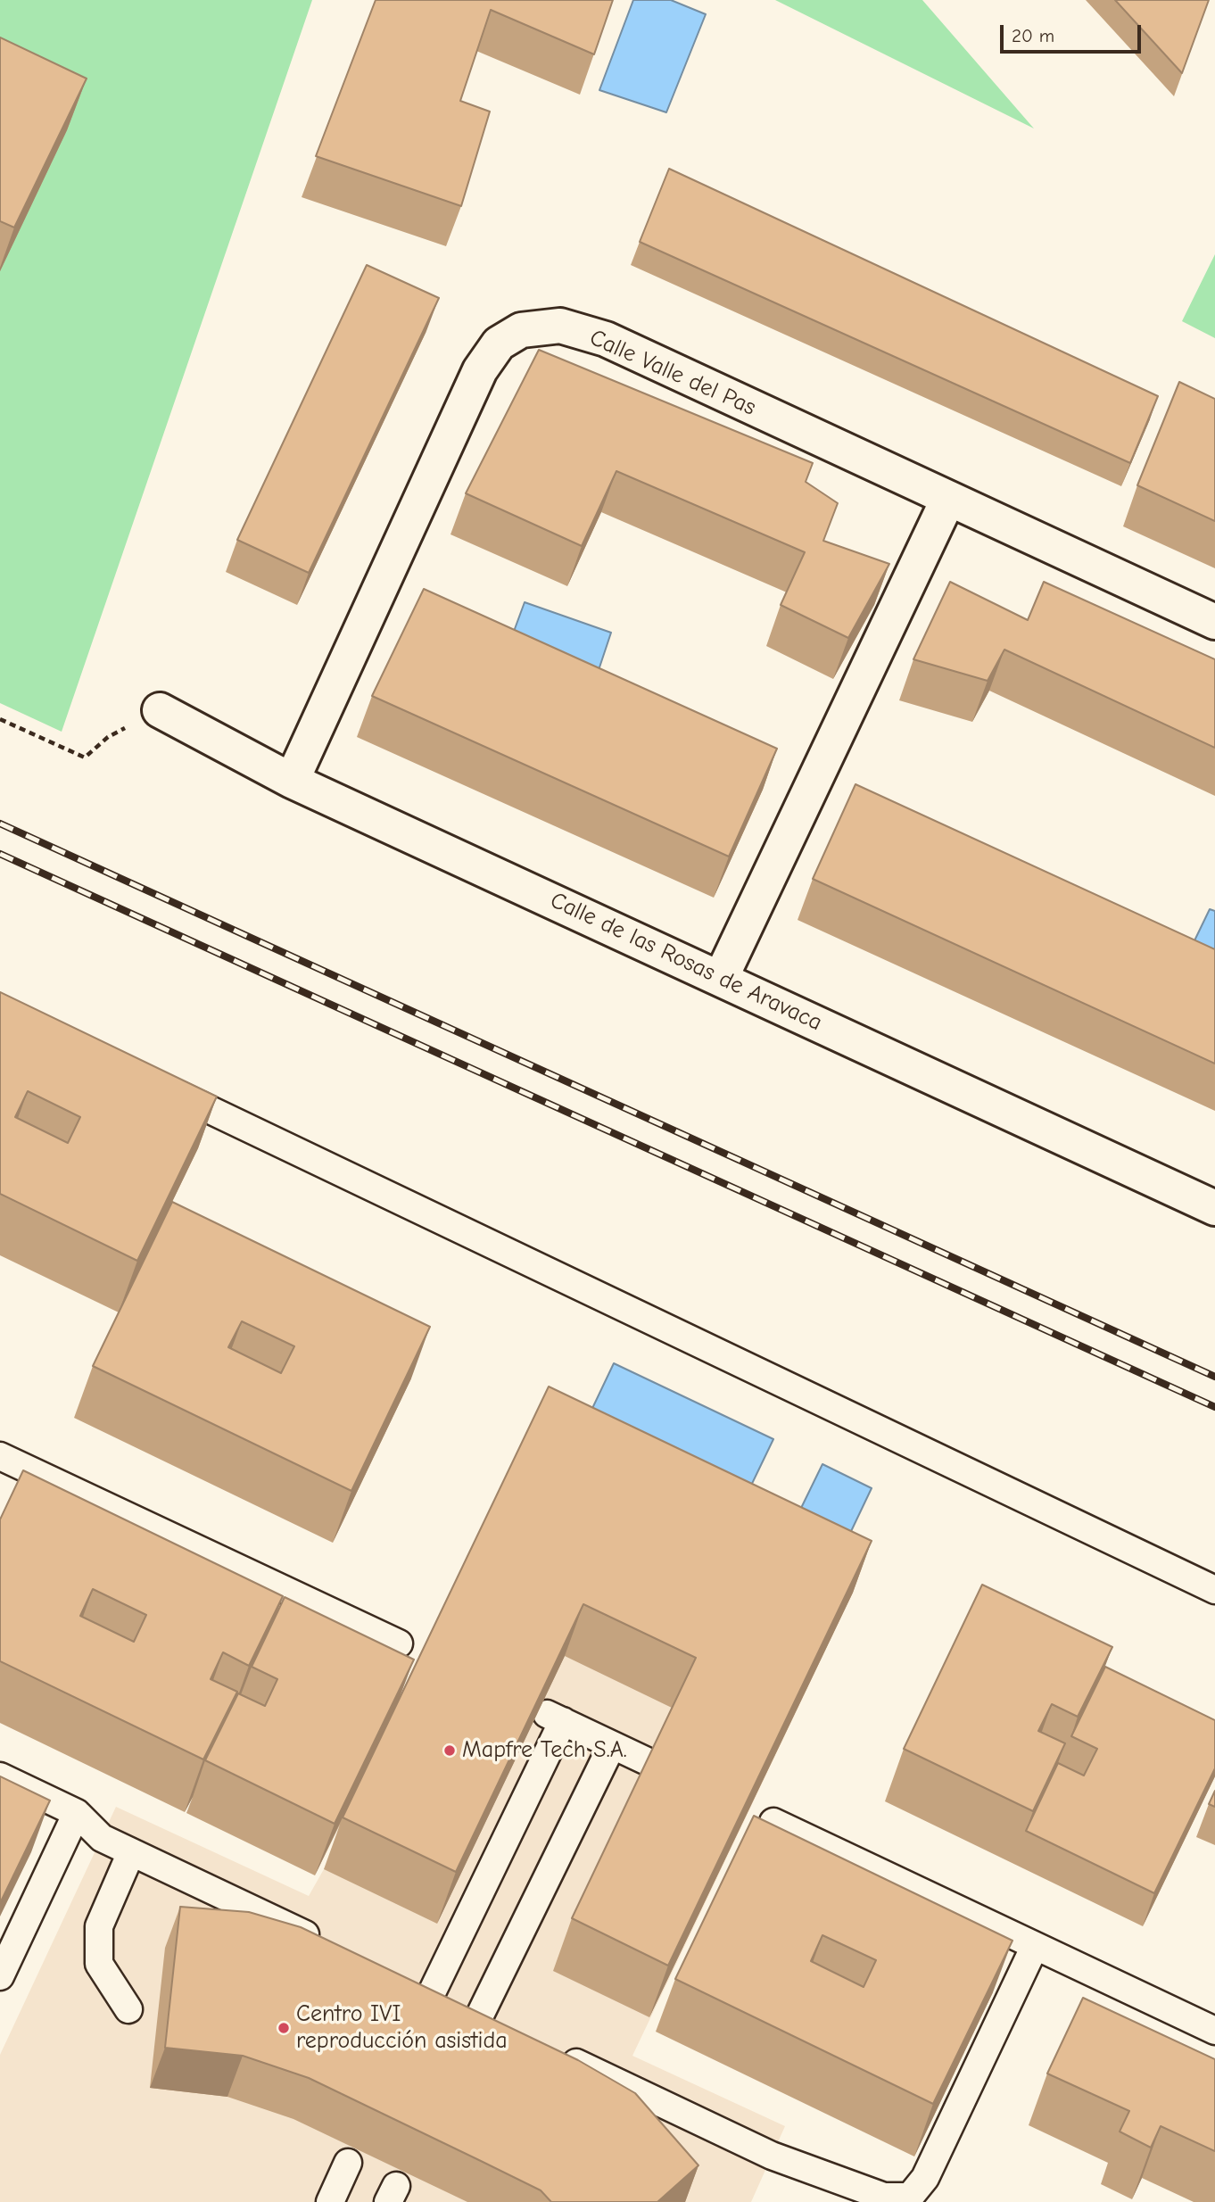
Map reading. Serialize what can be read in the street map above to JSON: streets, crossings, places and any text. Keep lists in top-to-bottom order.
{
  "streets": {
    "street": ["Calle Valle del Pas", "Calle de las Rosas de Aravaca"]
  },
  "crossings": [
    ["Calle Valle del Pas", "Calle de las Rosas de Aravaca"]
  ],
  "places": ["Mapfre Tech S.A.", "Centro IVI reproducción asistida"],
  "scale_bar": "20 m"
}
